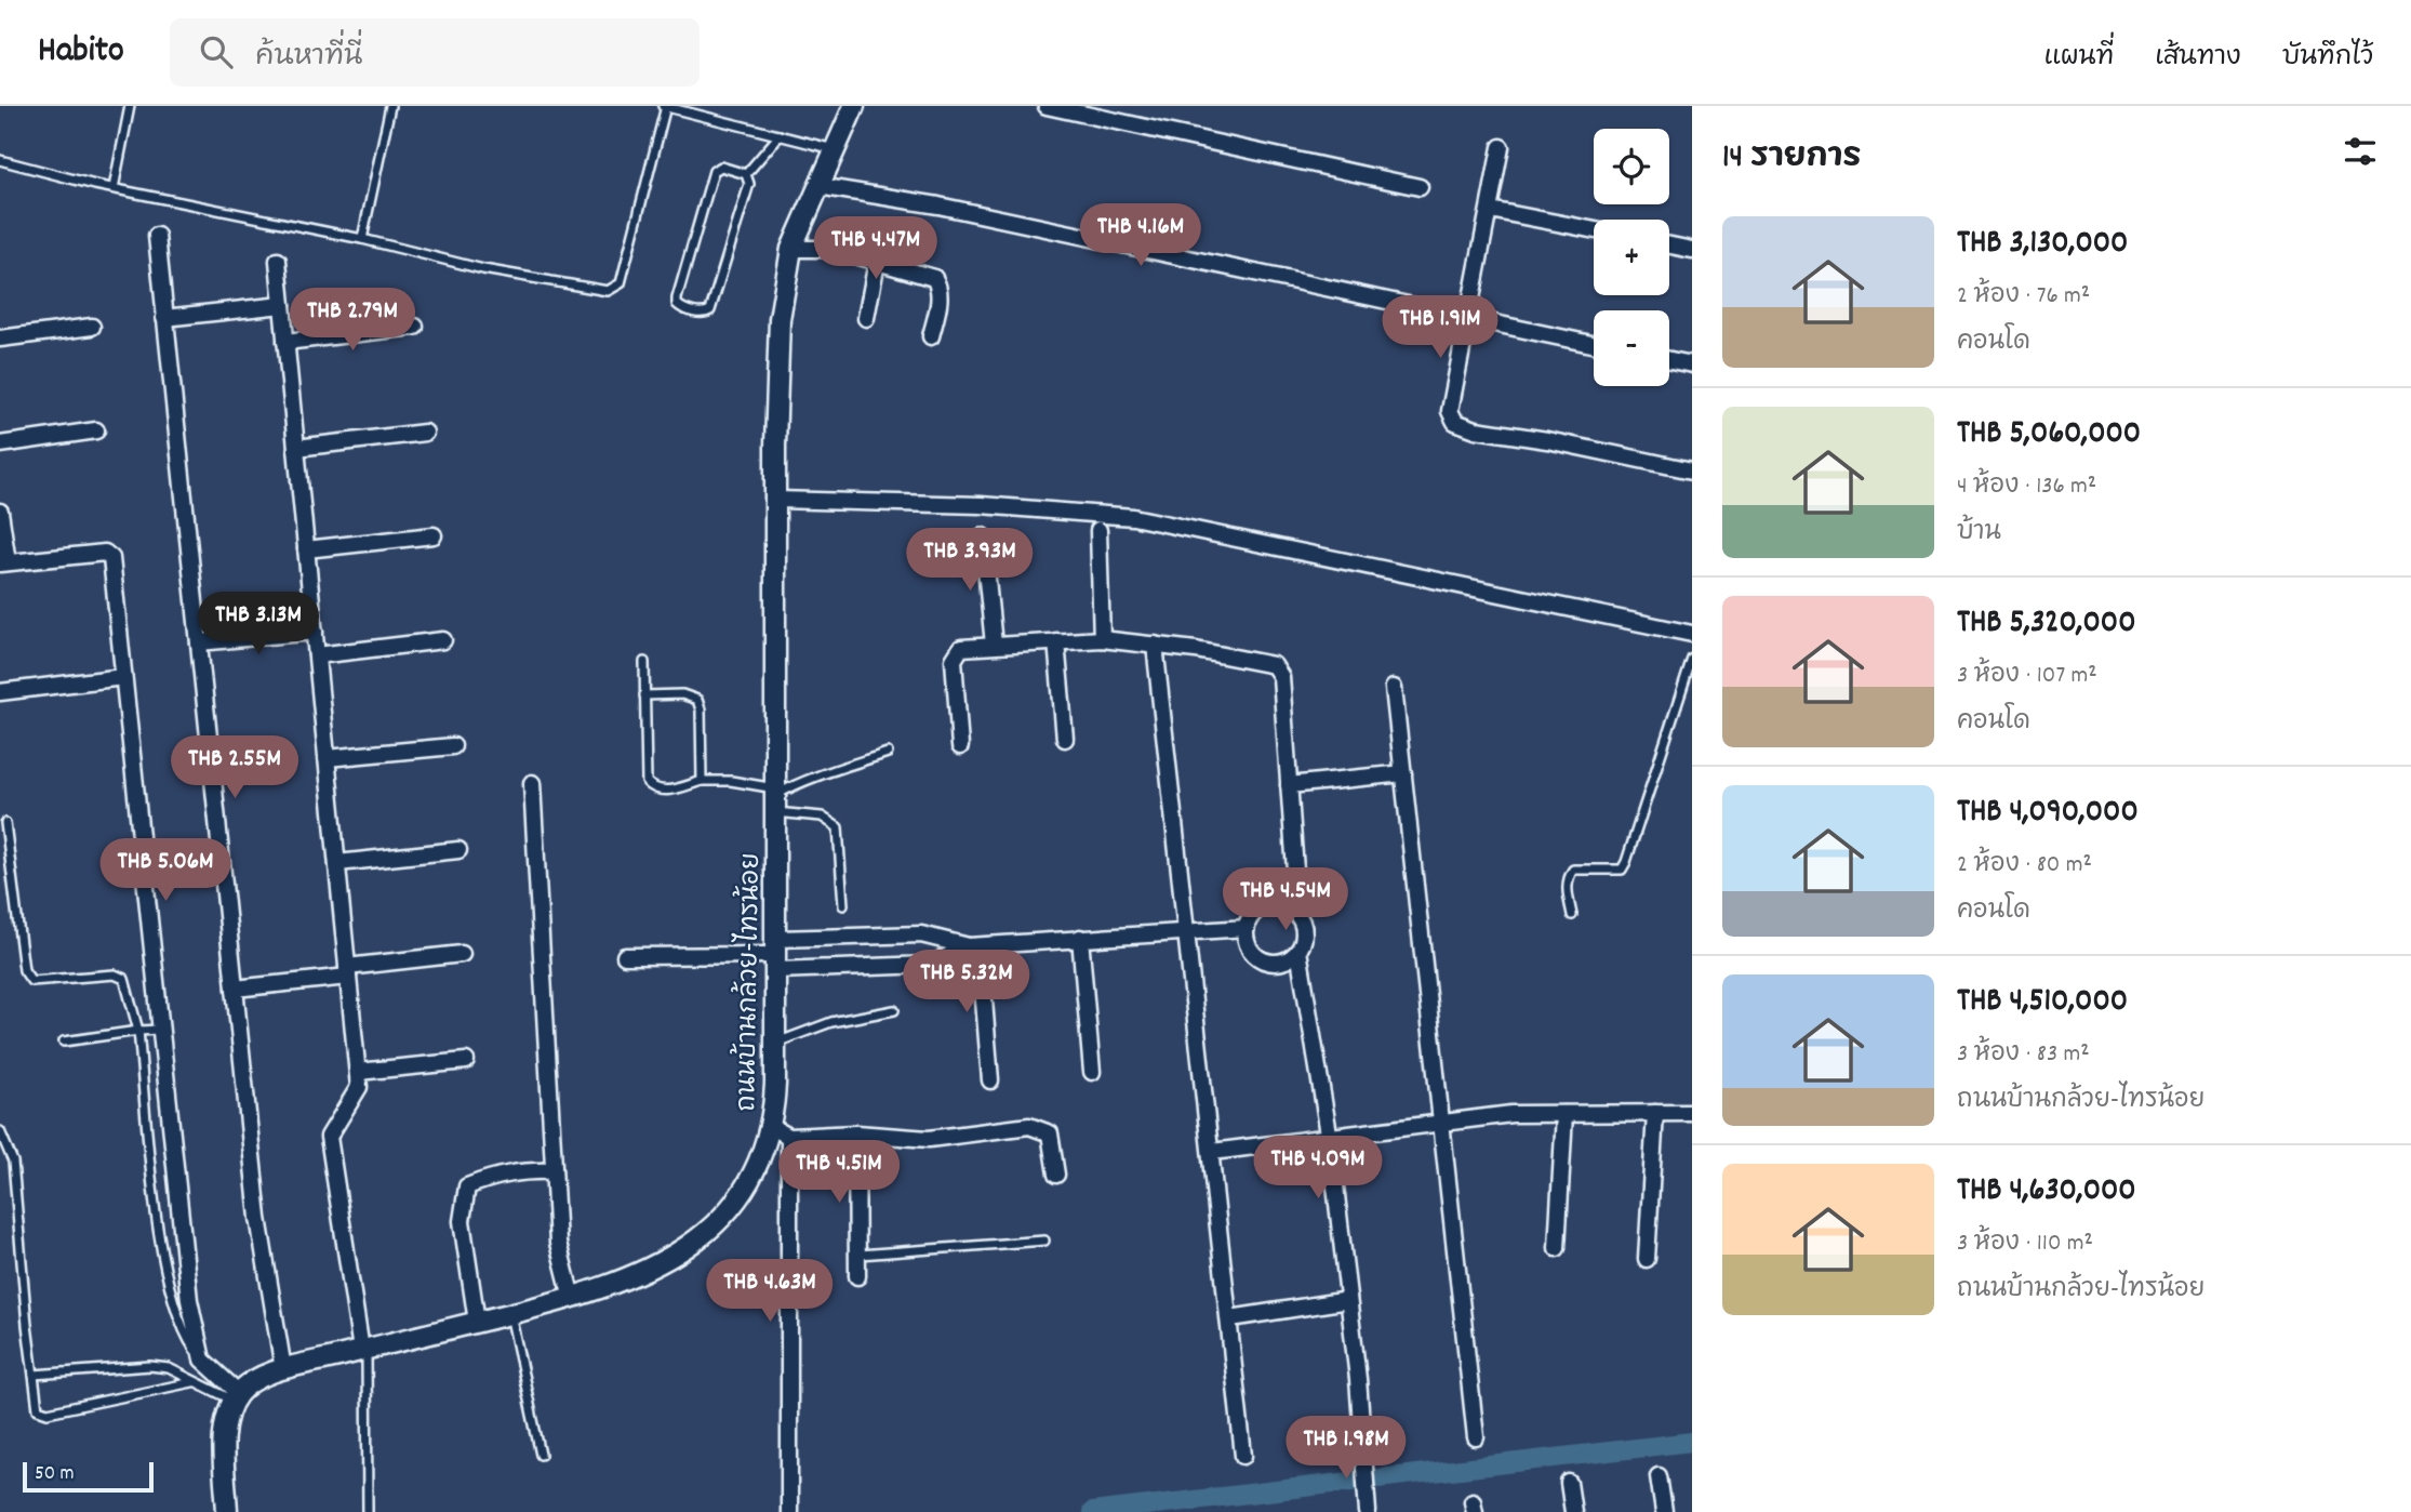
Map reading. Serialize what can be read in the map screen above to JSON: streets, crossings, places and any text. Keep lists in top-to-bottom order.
{
  "streets": {
    "street": ["ถนนบ้านกล้วย-ไทรน้อย"]
  },
  "scale_bar": "50 m",
  "page": {
    "header": "Habito",
    "search": "ค้นหาที่นี่",
    "nav": ["แผนที่", "เส้นทาง", "บันทึกไว้"],
    "heading": "14 รายการ",
    "map_buttons": ["+", "−"],
    "list": [
      {
        "name": "THB 3,130,000",
        "note": "2 ห้อง · 76 m² · คอนโด"
      },
      {
        "name": "THB 5,060,000",
        "note": "4 ห้อง · 136 m² · บ้าน"
      },
      {
        "name": "THB 5,320,000",
        "note": "3 ห้อง · 107 m² · คอนโด"
      },
      {
        "name": "THB 4,090,000",
        "note": "2 ห้อง · 80 m² · คอนโด"
      },
      {
        "name": "THB 4,510,000",
        "note": "3 ห้อง · 83 m² · ถนนบ้านกล้วย-ไทรน้อย"
      },
      {
        "name": "THB 4,630,000",
        "note": "3 ห้อง · 110 m² · ถนนบ้านกล้วย-ไทรน้อย"
      }
    ],
    "price": [
      "THB 4.16M",
      "THB 4.47M",
      "THB 2.79M",
      "THB 1.91M",
      "THB 3.93M",
      "THB 3.13M",
      "THB 2.55M",
      "THB 5.06M",
      "THB 4.54M",
      "THB 5.32M",
      "THB 4.09M",
      "THB 4.51M",
      "THB 4.63M",
      "THB 1.98M"
    ],
    "scale": "50 m"
  }
}
